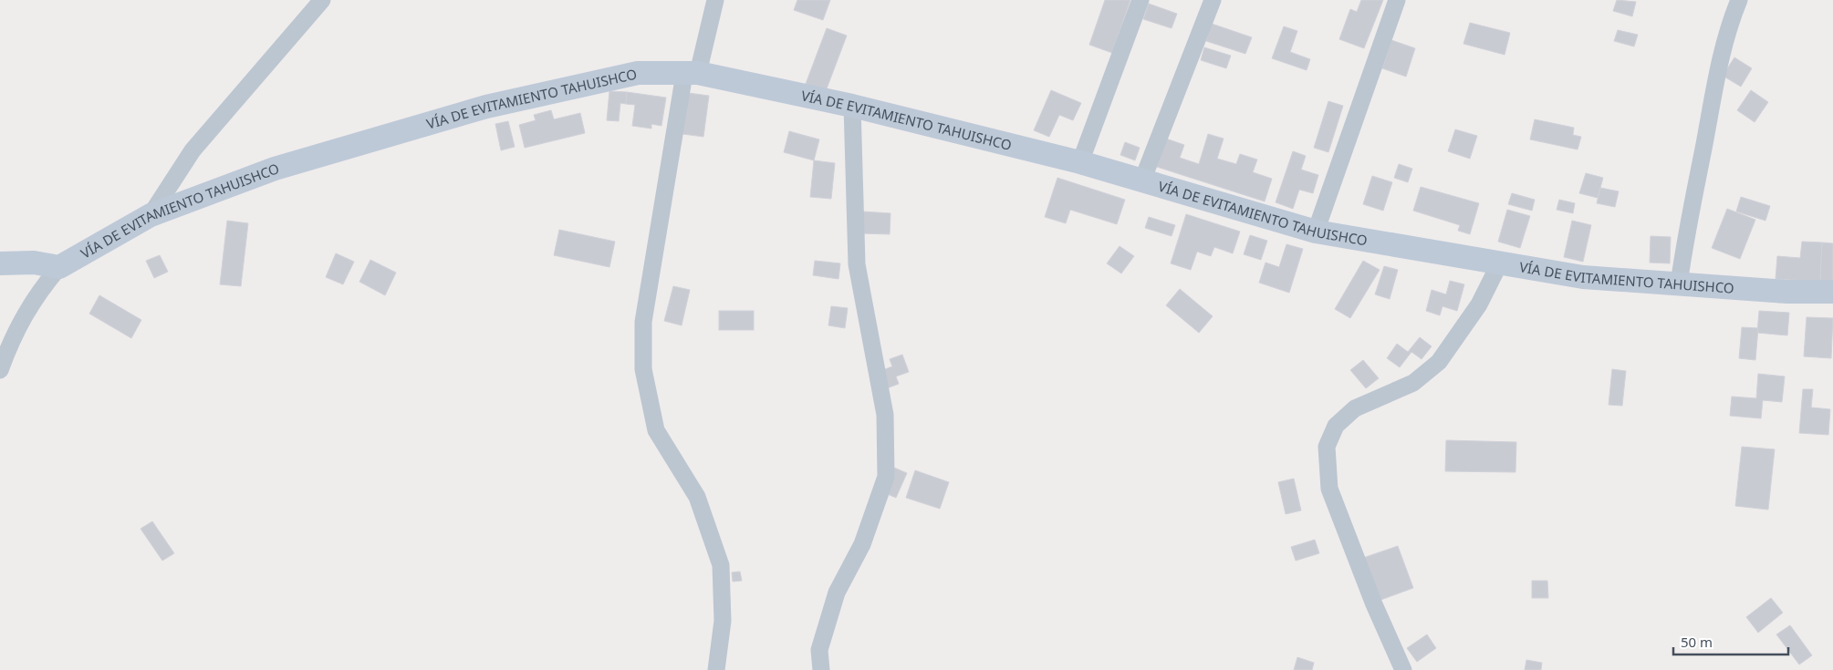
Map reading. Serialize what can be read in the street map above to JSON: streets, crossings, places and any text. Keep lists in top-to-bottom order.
{
  "streets": {
    "main road": ["VÍA DE EVITAMIENTO TAHUISHCO"]
  },
  "scale_bar": "50 m"
}
